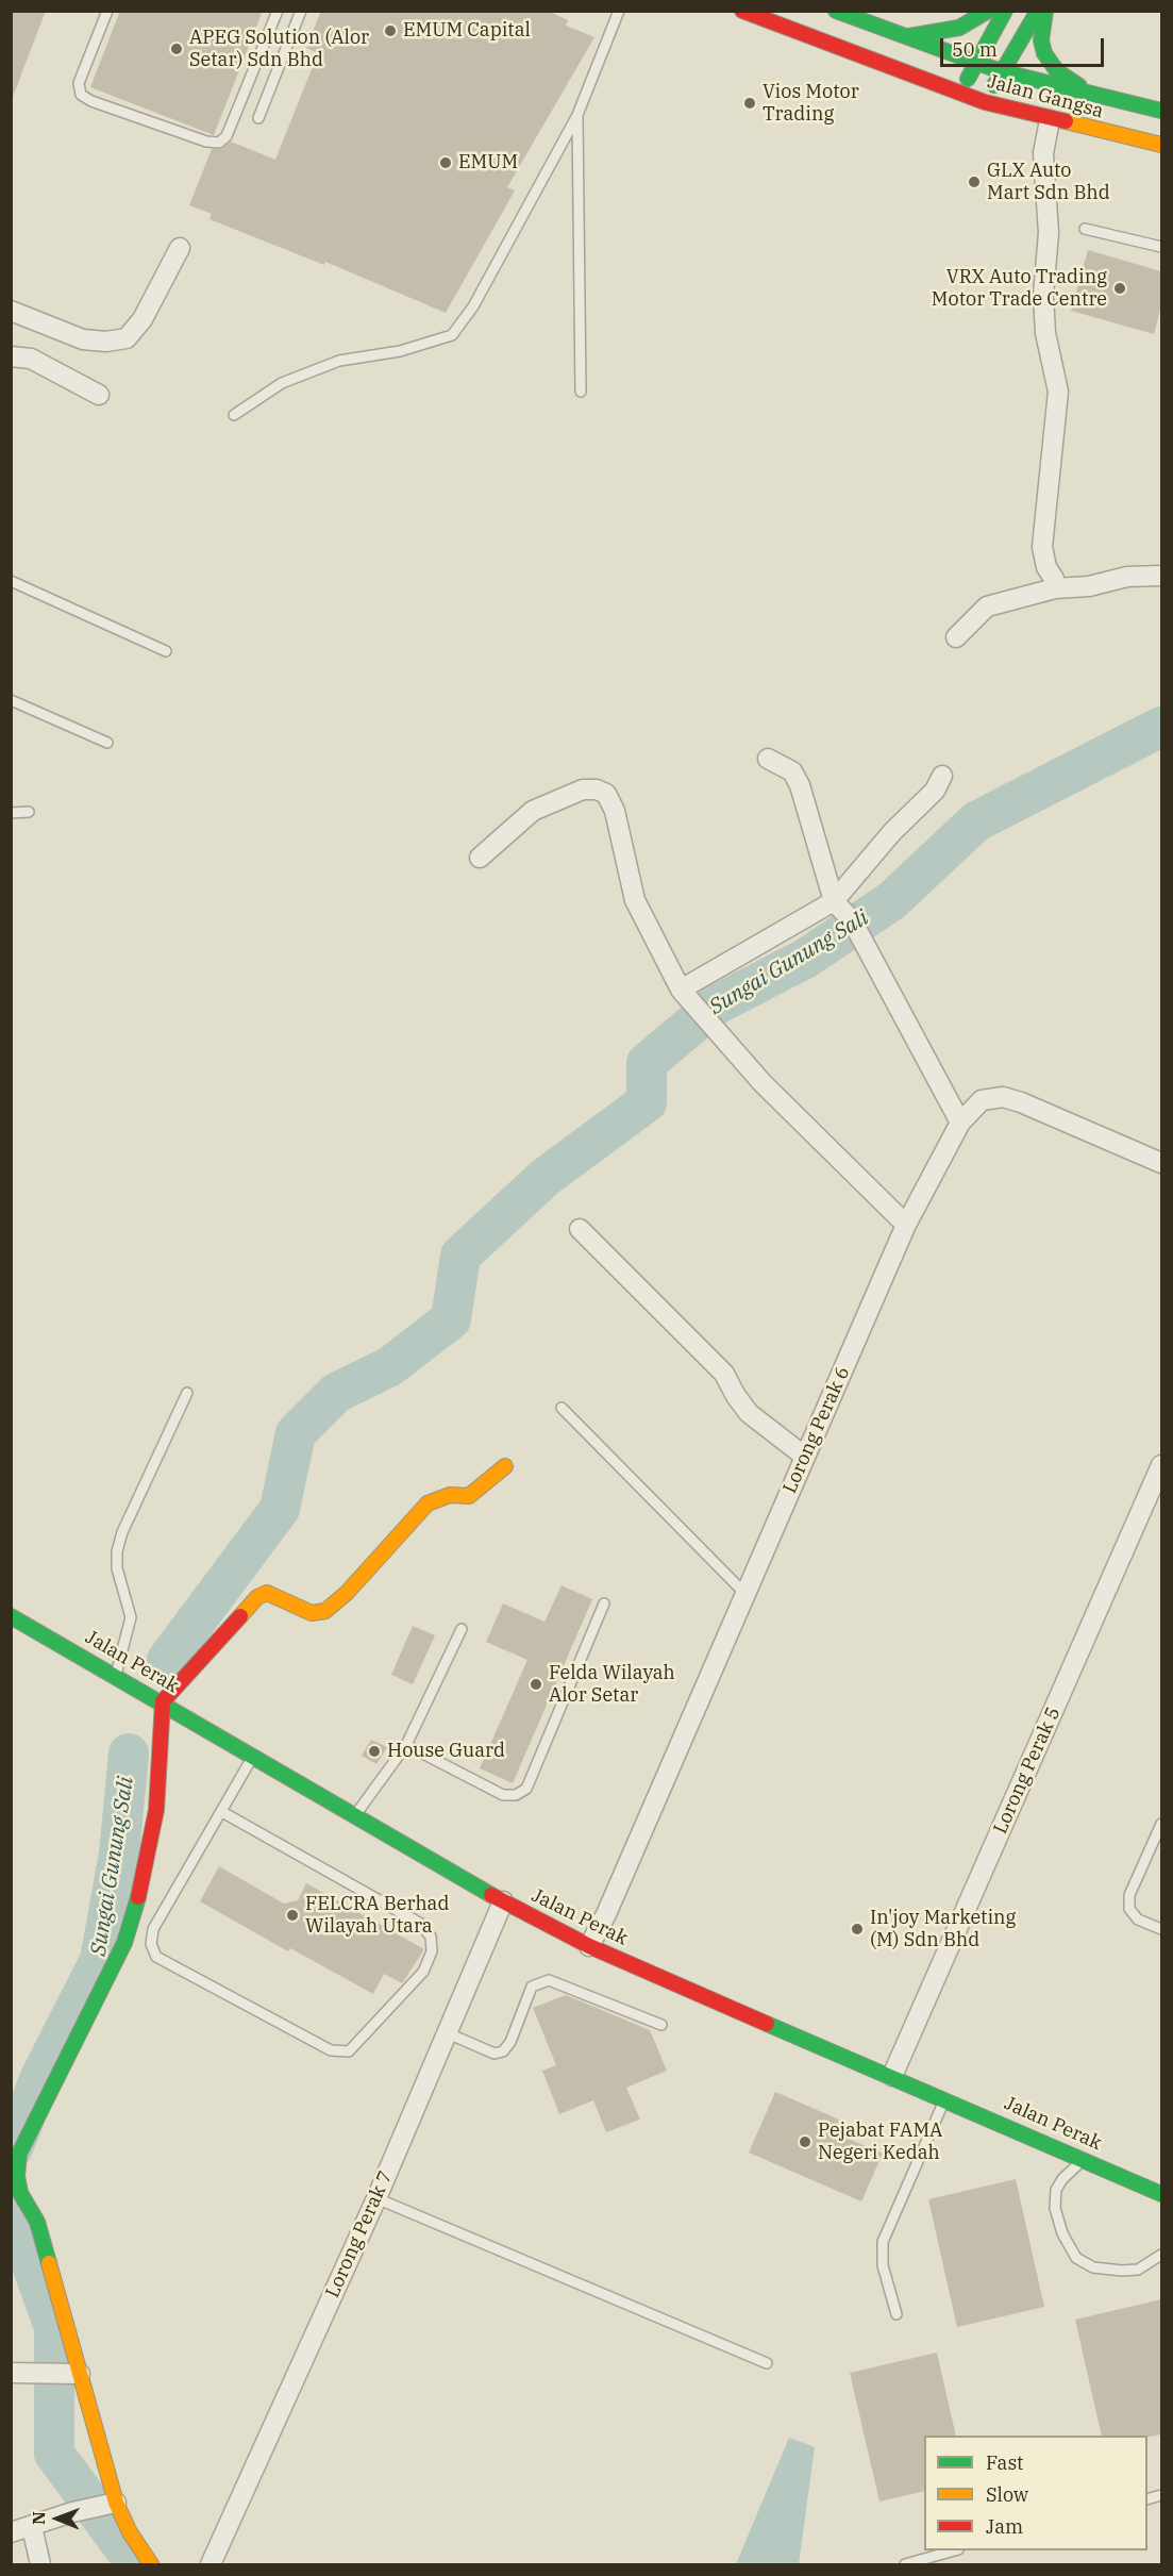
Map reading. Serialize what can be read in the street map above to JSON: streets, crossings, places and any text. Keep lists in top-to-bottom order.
{
  "streets": {
    "street": [
      "Jalan Gangsa",
      "Lorong Perak 6",
      "Jalan Perak",
      "Lorong Perak 5",
      "Lorong Perak 7"
    ]
  },
  "crossings": [
    ["Lorong Perak 6", "Jalan Perak"],
    ["Jalan Perak", "Lorong Perak 5"],
    ["Jalan Perak", "Lorong Perak 7"]
  ],
  "water": ["Sungai Gunung Sali"],
  "places": [
    "EMUM Capital",
    "APEG Solution (Alor Setar) Sdn Bhd",
    "Vios Motor Trading",
    "EMUM",
    "GLX Auto Mart Sdn Bhd",
    "VRX Auto Trading Motor Trade Centre",
    "Felda Wilayah Alor Setar",
    "House Guard",
    "FELCRA Berhad Wilayah Utara",
    "In'joy Marketing (M) Sdn Bhd",
    "Pejabat FAMA Negeri Kedah"
  ],
  "legend": ["Fast", "Slow", "Jam"],
  "scale_bar": "50 m",
  "north": "left"
}
